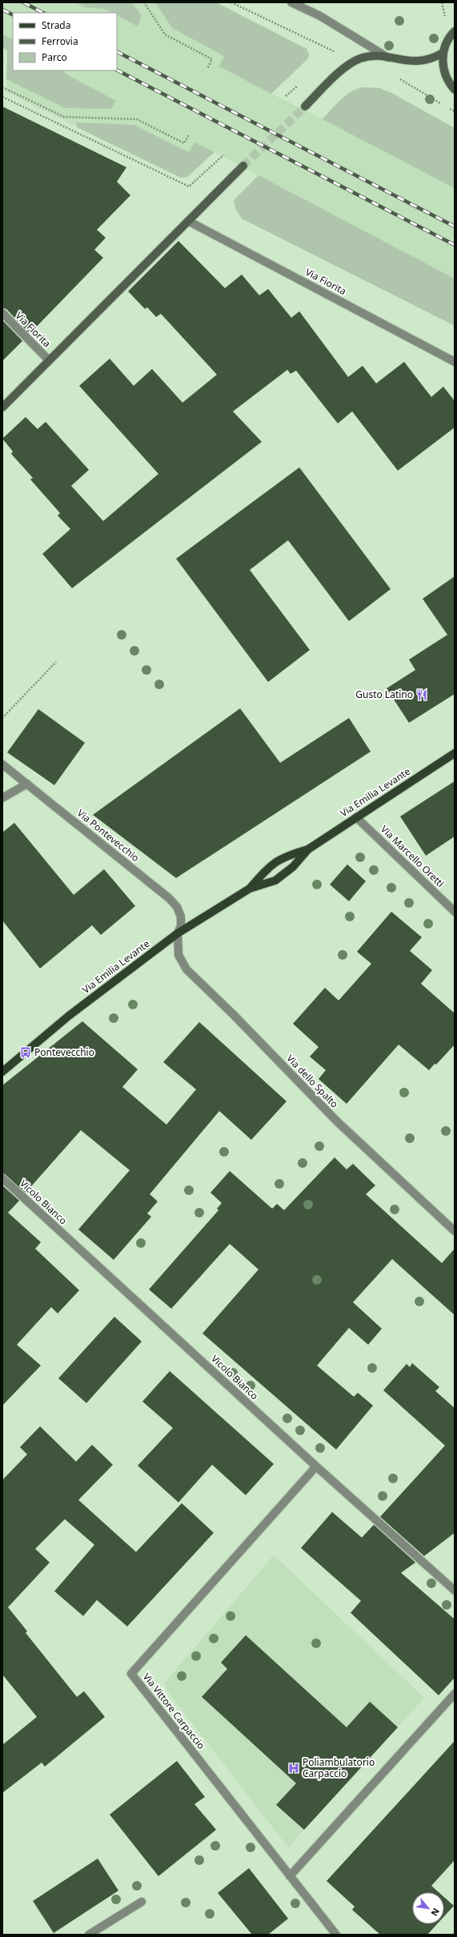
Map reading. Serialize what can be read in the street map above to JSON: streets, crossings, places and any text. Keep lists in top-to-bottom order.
{
  "streets": {
    "main road": ["Via Emilia Levante"],
    "street": [
      "Via Fiorita",
      "Via Pontevecchio",
      "Via Marcello Oretti",
      "Via dello Spalto",
      "Vicolo Bianco",
      "Via Vittore Carpaccio"
    ]
  },
  "crossings": [
    ["Via Emilia Levante", "Via Pontevecchio"],
    ["Via Emilia Levante", "Via Marcello Oretti"],
    ["Via Emilia Levante", "Via dello Spalto"],
    ["Via Pontevecchio", "Via dello Spalto"],
    ["Vicolo Bianco", "Via Vittore Carpaccio"]
  ],
  "places": {
    "restaurant": ["Gusto Latino"],
    "bus stop": ["Pontevecchio"],
    "hospital": ["Poliambulatorio Carpaccio"]
  },
  "legend": ["Strada", "Ferrovia", "Parco"],
  "north": "bottom right"
}
